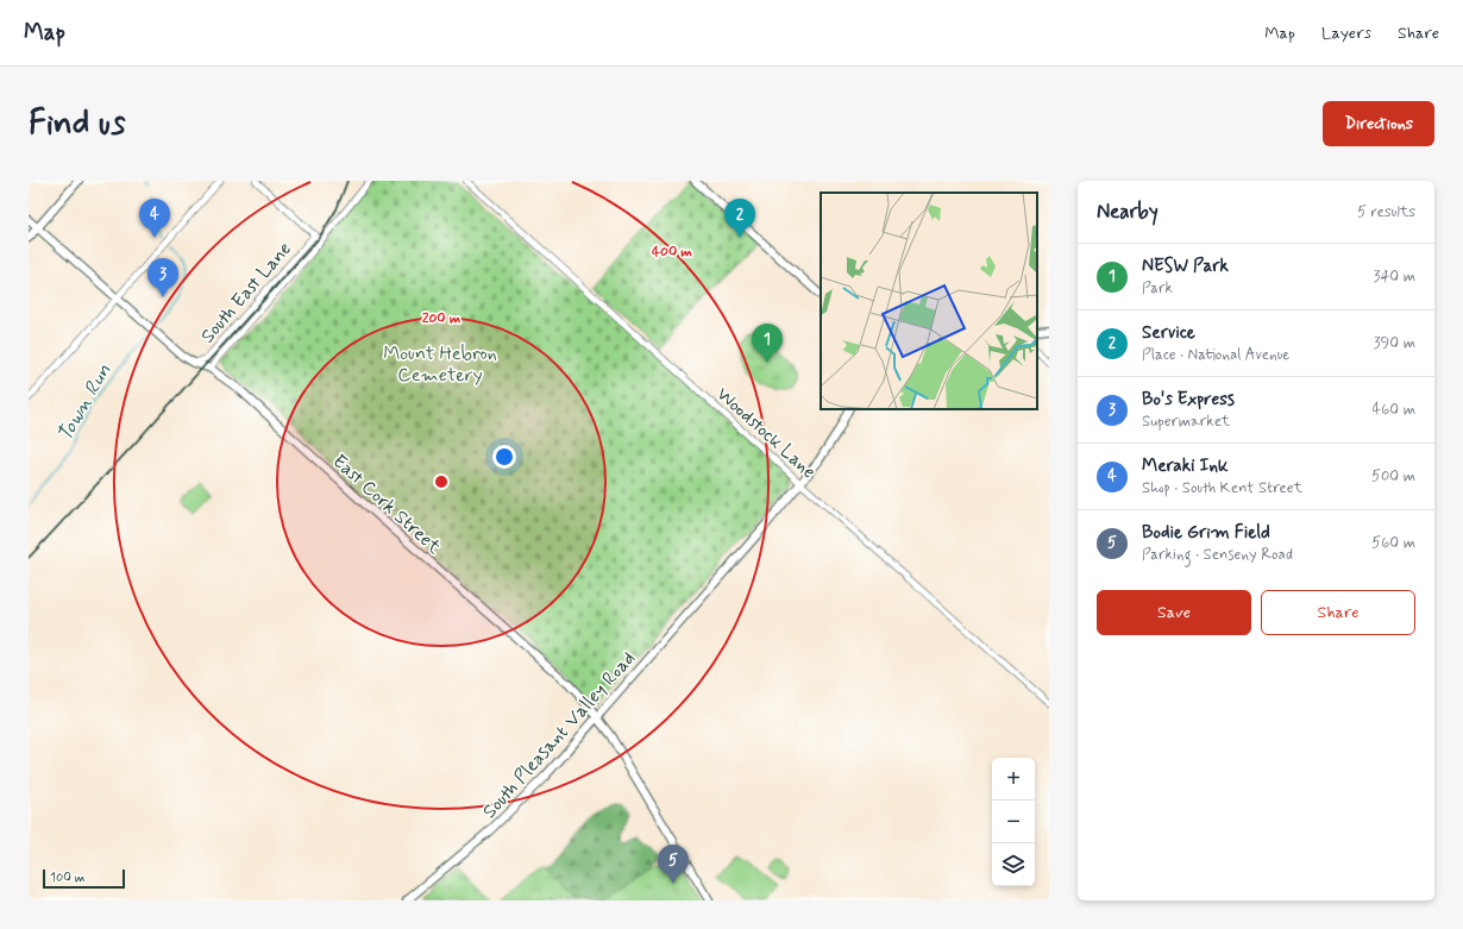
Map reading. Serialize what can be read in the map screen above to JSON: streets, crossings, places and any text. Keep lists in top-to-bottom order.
{
  "streets": {
    "main road": ["East Cork Street", "South Pleasant Valley Road"],
    "street": ["South East Lane", "Woodstock Lane"]
  },
  "crossings": [
    ["South East Lane", "East Cork Street"],
    ["Woodstock Lane", "South Pleasant Valley Road"],
    ["East Cork Street", "South Pleasant Valley Road"]
  ],
  "water": ["Town Run"],
  "parks": ["Mount Hebron Cemetery"],
  "scale_bar": "100 m",
  "page": {
    "header": "Map",
    "nav": ["Map", "Layers", "Share"],
    "buttons": [
      "Directions",
      ["Save", "Share"]
    ],
    "title": "Find us",
    "heading": ["Nearby", "5 results"],
    "pins": [
      "2",
      "4",
      "3",
      "1",
      "5"
    ],
    "list": [
      {
        "mark": "1",
        "name": "NESW Park",
        "note": "Park",
        "value": "340 m"
      },
      {
        "mark": "2",
        "name": "Service",
        "note": "Place · National Avenue",
        "value": "390 m"
      },
      {
        "mark": "3",
        "name": "Bo's Express",
        "note": "Supermarket",
        "value": "460 m"
      },
      {
        "mark": "4",
        "name": "Meraki Ink",
        "note": "Shop · South Kent Street",
        "value": "500 m"
      },
      {
        "mark": "5",
        "name": "Bodie Grim Field",
        "note": "Parking · Senseny Road",
        "value": "560 m"
      }
    ],
    "map_buttons": ["+", "−"],
    "scale": "100 m"
  },
  "rings": ["400 m", "200 m"]
}
